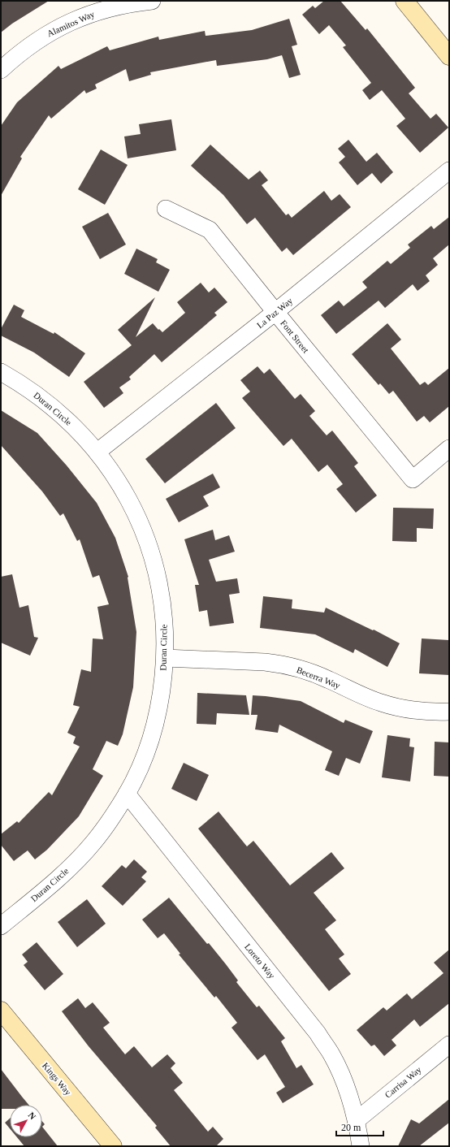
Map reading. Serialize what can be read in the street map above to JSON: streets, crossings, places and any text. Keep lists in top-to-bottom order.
{
  "streets": {
    "street": [
      "Alamitos Way",
      "La Paz Way",
      "Font Street",
      "Duran Circle",
      "Becerra Way",
      "Loreto Way",
      "Kings Way",
      "Carrisa Way"
    ]
  },
  "crossings": [
    ["La Paz Way", "Font Street"],
    ["La Paz Way", "Duran Circle"],
    ["Duran Circle", "Becerra Way"],
    ["Duran Circle", "Loreto Way"],
    ["Loreto Way", "Carrisa Way"]
  ],
  "scale_bar": "20 m",
  "north": "top right"
}
